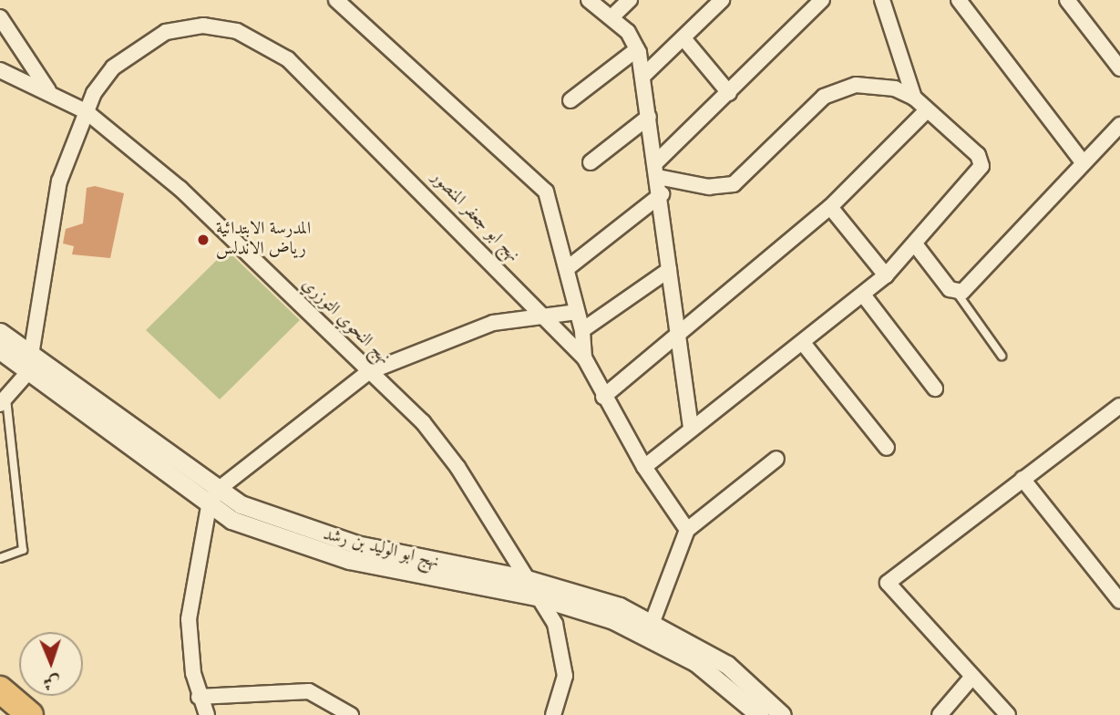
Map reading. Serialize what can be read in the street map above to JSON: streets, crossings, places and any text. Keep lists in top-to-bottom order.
{
  "streets": {
    "street": ["نهج ابو جعفر المنصور", "نهج النحوي التوزري", "نهج ابو الوليد بن رشد"]
  },
  "crossings": [
    ["نهج ابو جعفر المنصور", "نهج النحوي التوزري"],
    ["نهج ابو جعفر المنصور", "نهج ابو الوليد بن رشد"],
    ["نهج النحوي التوزري", "نهج ابو الوليد بن رشد"]
  ],
  "places": ["المدرسة الابتدائية رياض الاندلس"],
  "north": "bottom"
}
